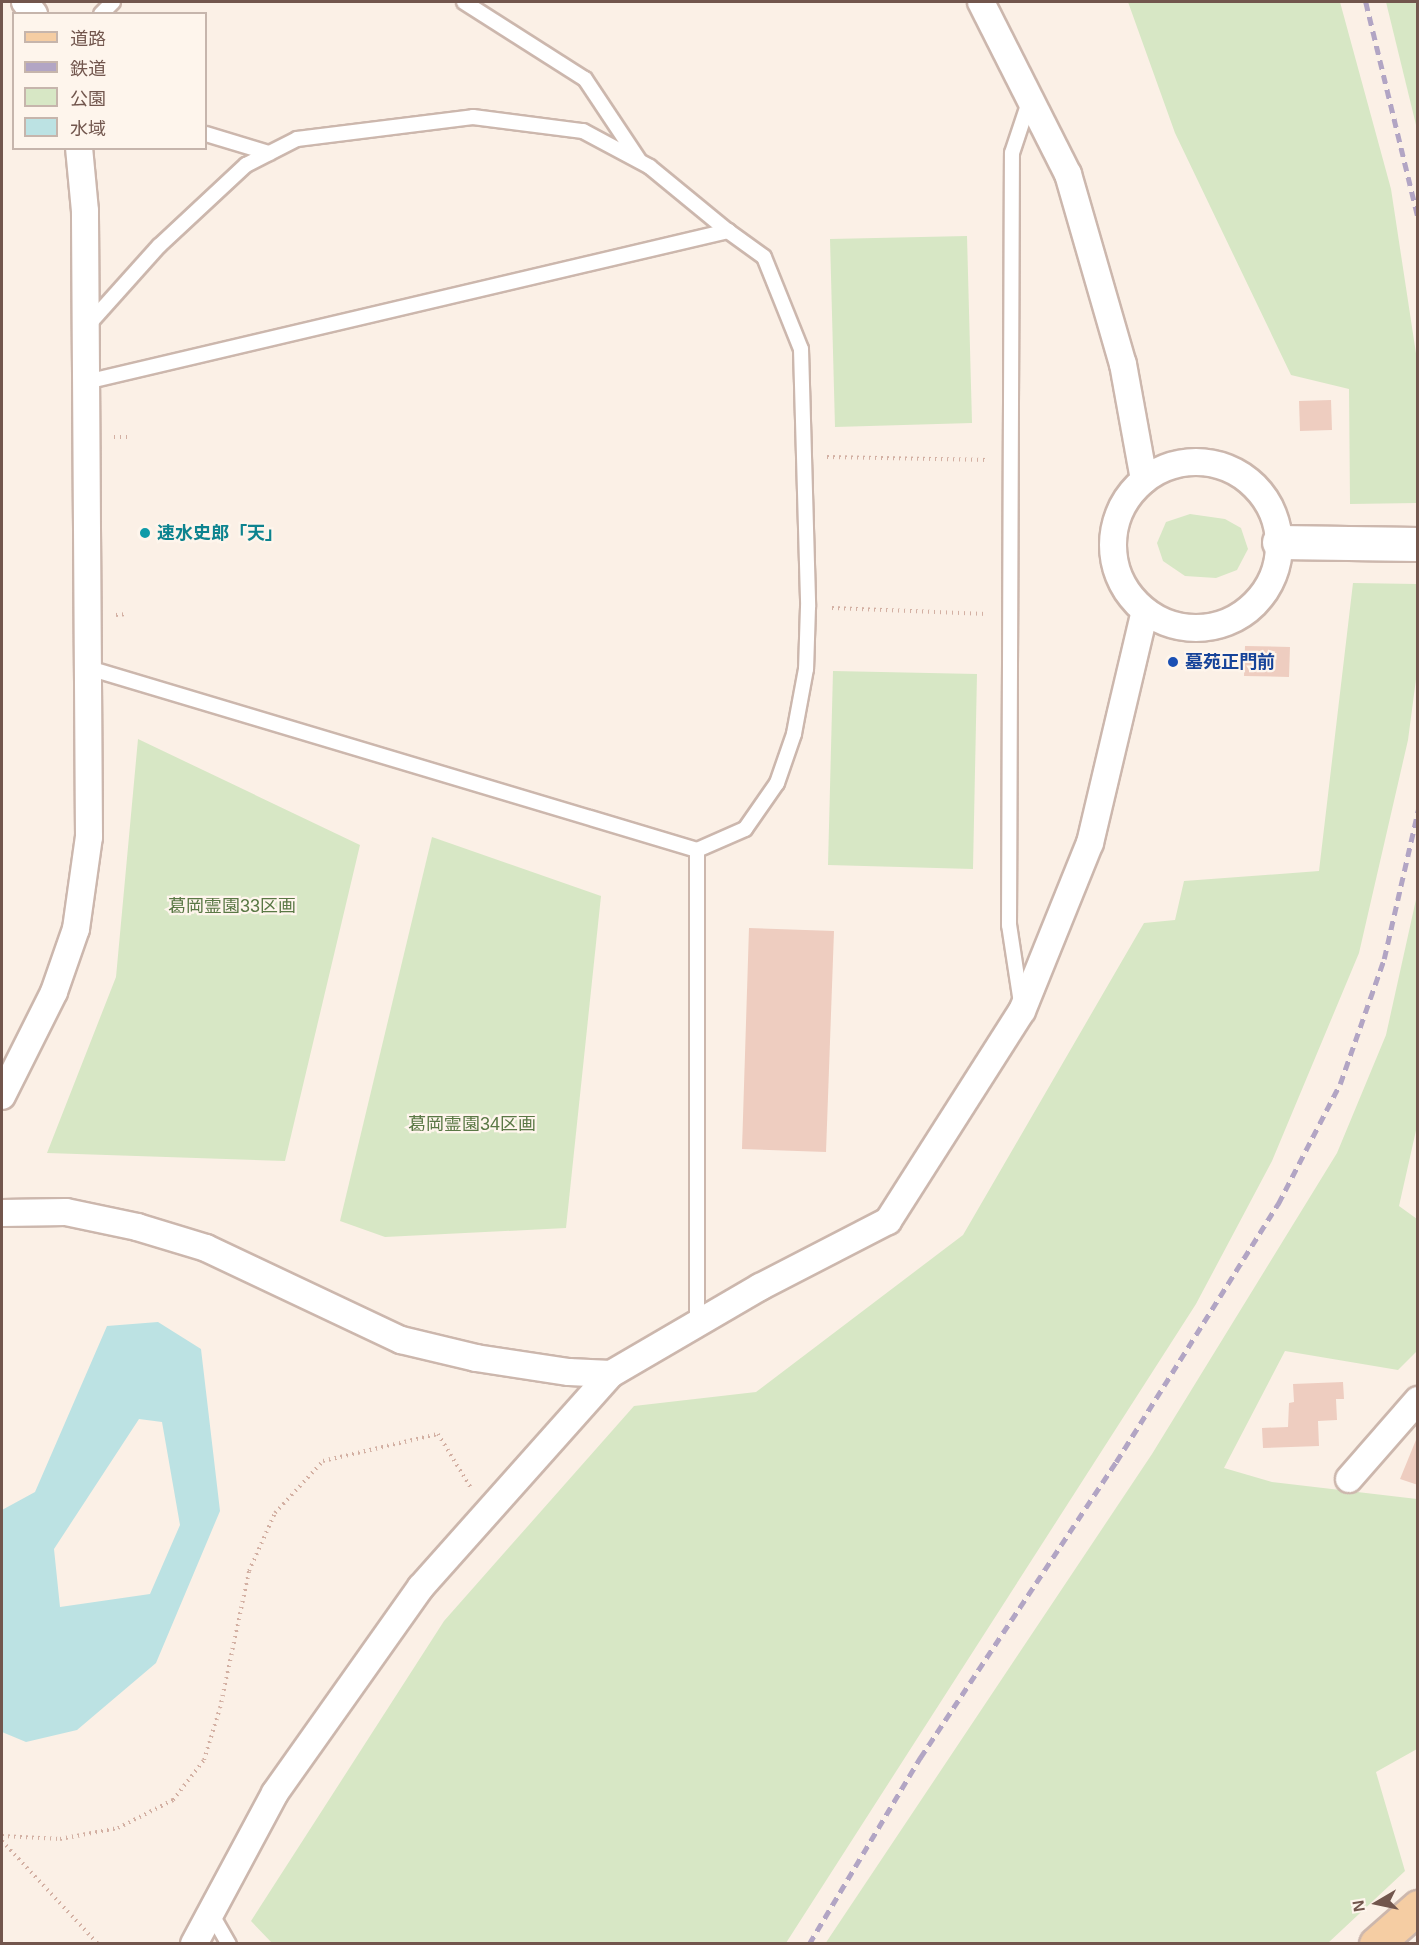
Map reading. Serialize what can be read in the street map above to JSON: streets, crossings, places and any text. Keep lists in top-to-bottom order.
{
  "parks": ["葛岡霊園33区画", "葛岡霊園34区画"],
  "places": ["速水史郎「天」", "墓苑正門前"],
  "legend": [
    "道路",
    "鉄道",
    "公園",
    "水域"
  ],
  "north": "left"
}
